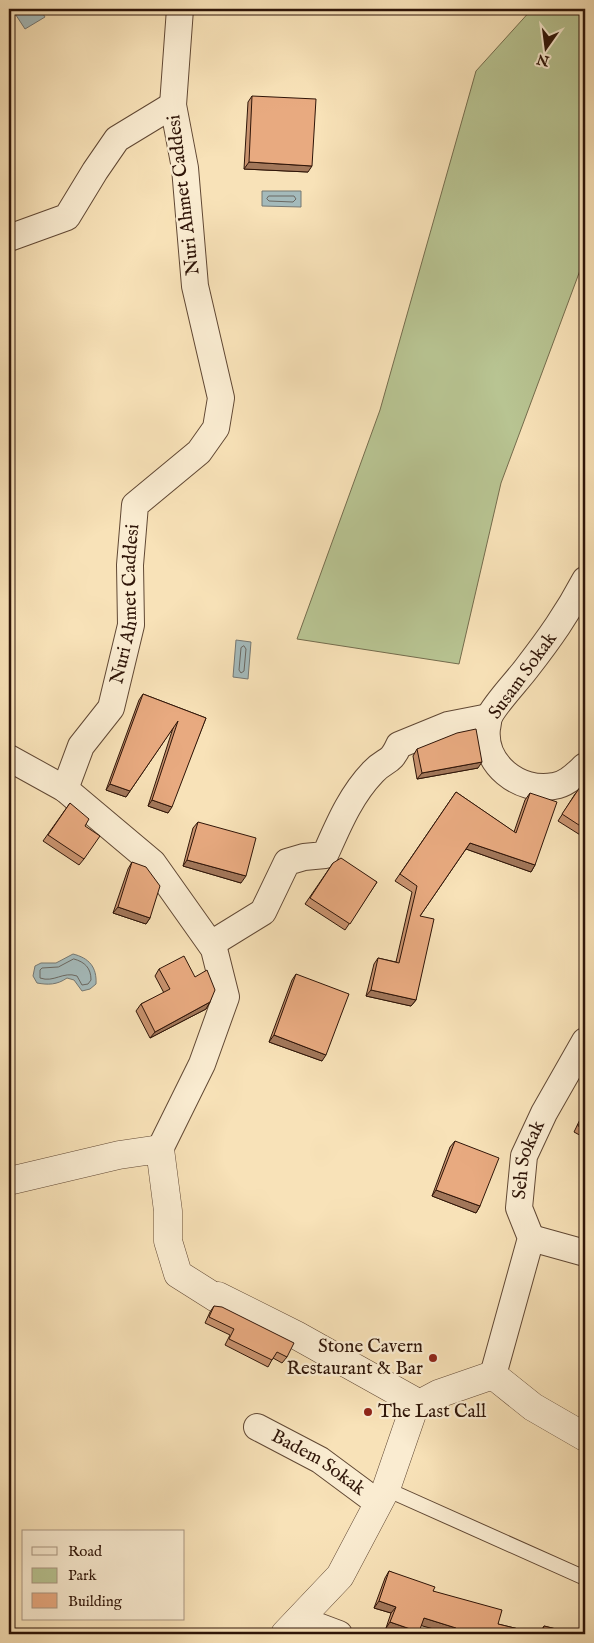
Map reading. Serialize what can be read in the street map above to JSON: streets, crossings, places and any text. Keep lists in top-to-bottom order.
{
  "streets": {
    "street": [
      "Nuri Ahmet Caddesi",
      "Susam Sokak",
      "Seh Sokak",
      "Badem Sokak"
    ]
  },
  "places": ["Stone Cavern Restaurant & Bar", "The Last Call"],
  "legend": ["Road", "Park", "Building"],
  "north": "bottom"
}
